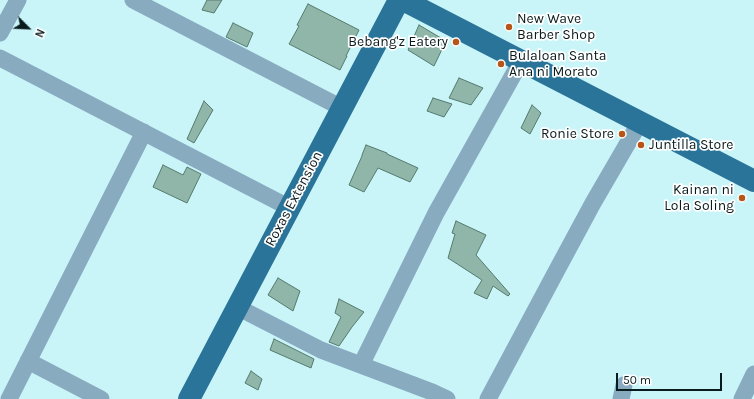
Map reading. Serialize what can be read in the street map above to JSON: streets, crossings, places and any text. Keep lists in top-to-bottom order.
{
  "streets": {
    "main road": ["Roxas Extension"]
  },
  "places": [
    "New Wave Barber Shop",
    "Bebang'z Eatery",
    "Bulaloan Santa Ana ni Morato",
    "Ronie Store",
    "Juntilla Store",
    "Kainan ni Lola Soling"
  ],
  "scale_bar": "50 m",
  "north": "bottom right"
}
